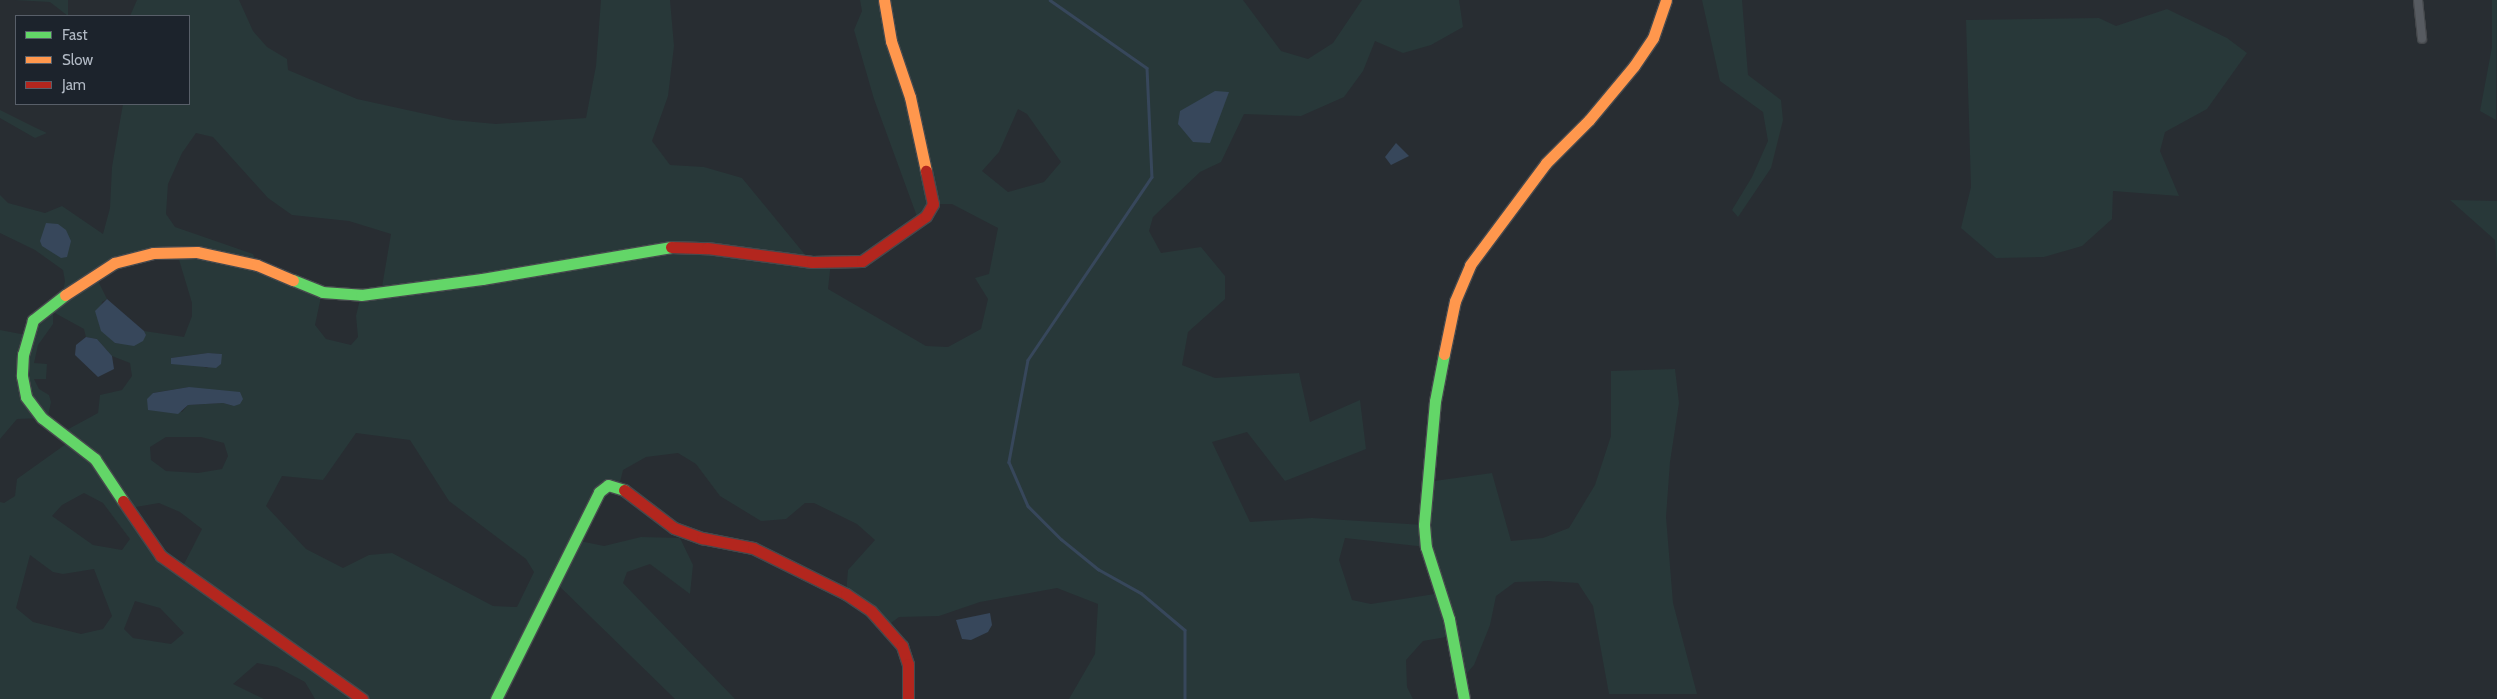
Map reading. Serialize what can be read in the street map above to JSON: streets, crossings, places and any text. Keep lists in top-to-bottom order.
{
  "legend": ["Fast", "Slow", "Jam"]
}
